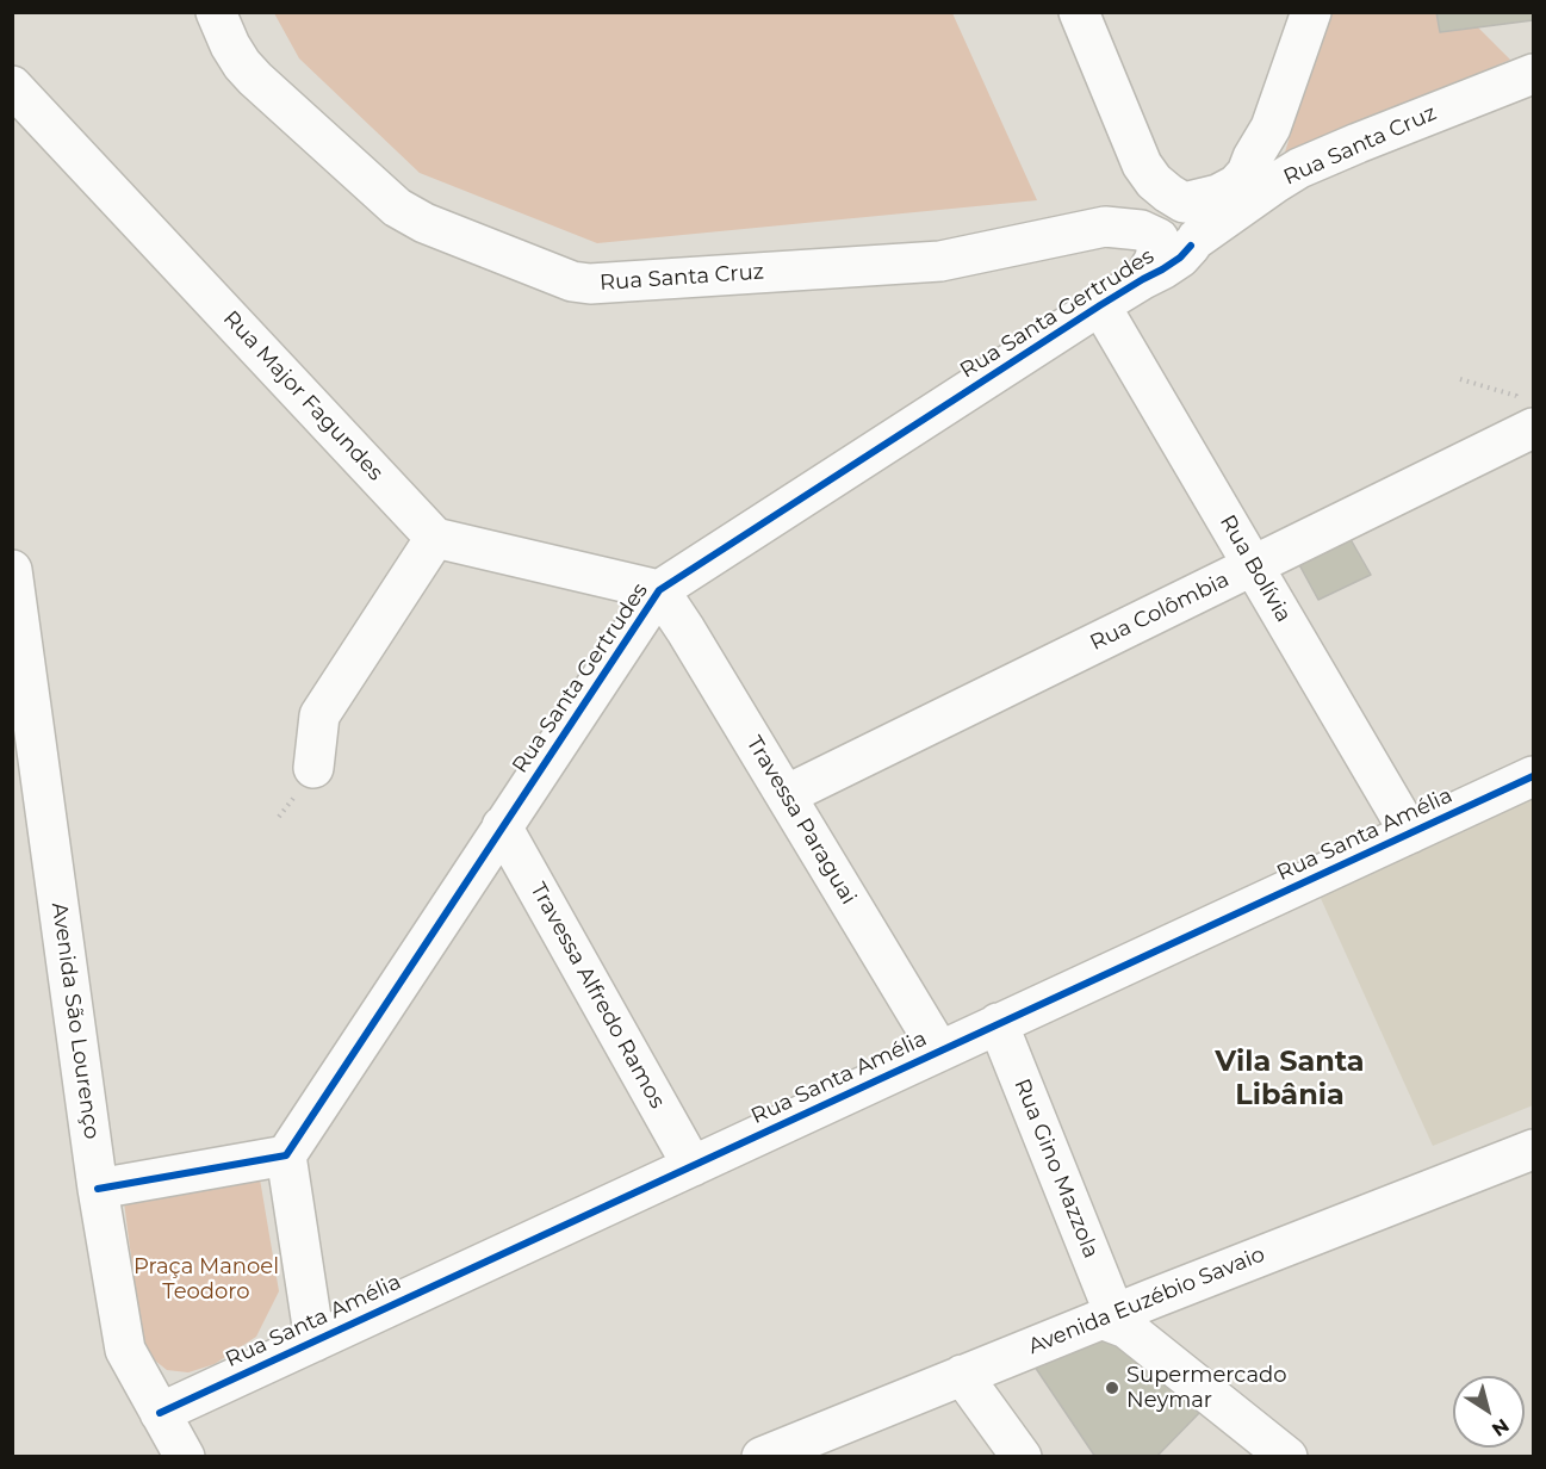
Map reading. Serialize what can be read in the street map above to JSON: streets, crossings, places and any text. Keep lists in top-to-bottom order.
{
  "streets": {
    "street": [
      "Rua Santa Cruz",
      "Rua Santa Gertrudes",
      "Rua Major Fagundes",
      "Rua Bolívia",
      "Rua Colômbia",
      "Travessa Paraguai",
      "Rua Santa Amélia",
      "Travessa Alfredo Ramos",
      "Avenida São Lourenço",
      "Rua Gino Mazzola",
      "Avenida Euzébio Savaio"
    ]
  },
  "crossings": [
    ["Rua Santa Cruz", "Rua Santa Gertrudes"],
    ["Rua Santa Gertrudes", "Rua Bolívia"],
    ["Rua Santa Gertrudes", "Travessa Paraguai"],
    ["Rua Santa Gertrudes", "Travessa Alfredo Ramos"],
    ["Rua Bolívia", "Rua Colômbia"],
    ["Rua Bolívia", "Rua Santa Amélia"],
    ["Rua Colômbia", "Travessa Paraguai"],
    ["Travessa Paraguai", "Rua Santa Amélia"],
    ["Rua Santa Amélia", "Travessa Alfredo Ramos"],
    ["Rua Santa Amélia", "Avenida São Lourenço"],
    ["Rua Santa Amélia", "Rua Gino Mazzola"],
    ["Rua Gino Mazzola", "Avenida Euzébio Savaio"]
  ],
  "districts": ["Vila Santa Libânia"],
  "parks": ["Praça Manoel Teodoro"],
  "places": ["Supermercado Neymar"],
  "north": "bottom right"
}
